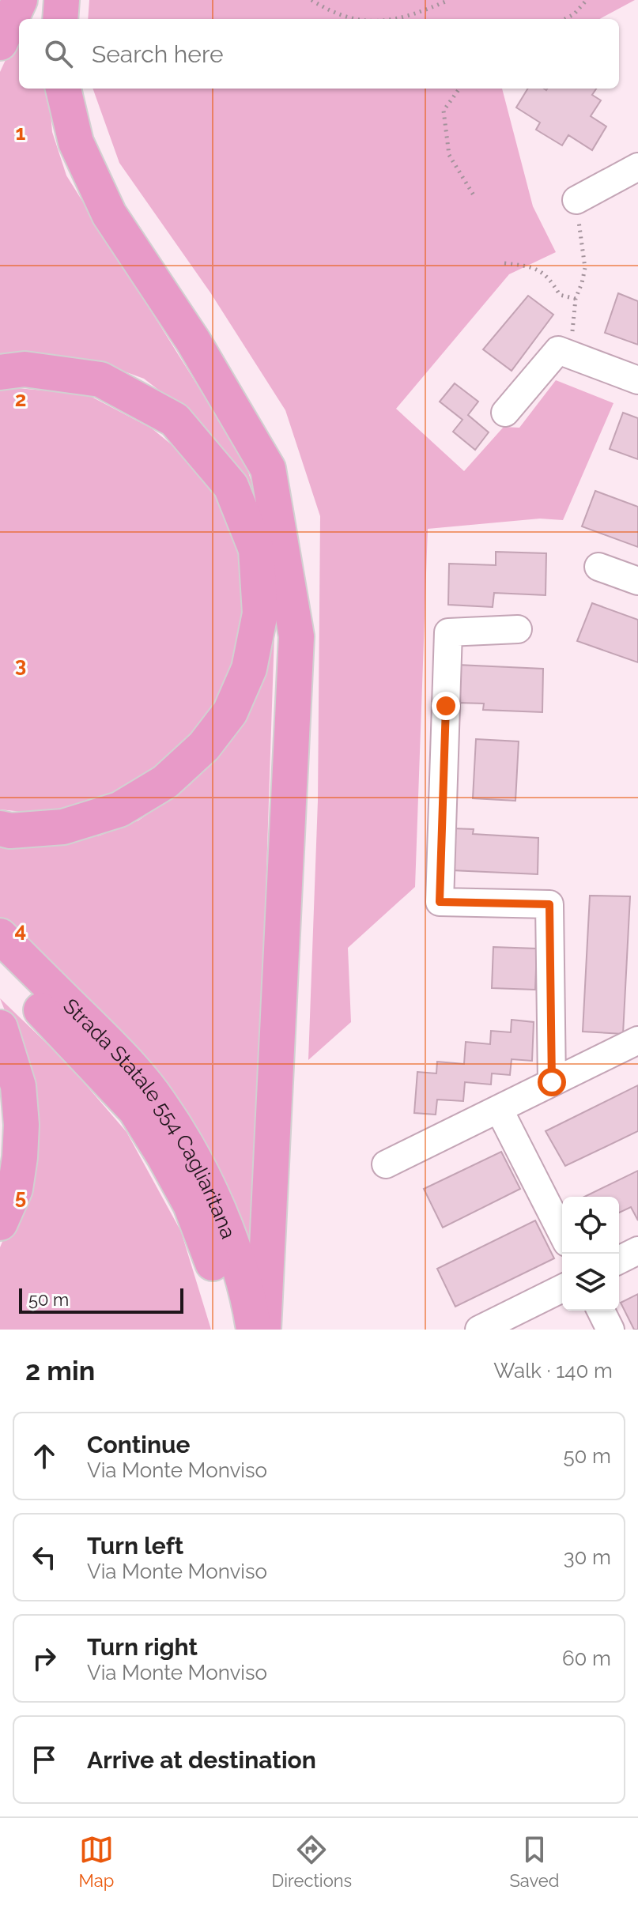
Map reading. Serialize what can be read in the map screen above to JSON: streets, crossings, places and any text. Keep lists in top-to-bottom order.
{
  "streets": {
    "highway": ["Strada Statale 554 Cagliaritana"]
  },
  "scale_bar": "50 m",
  "page": {
    "search": "Search here",
    "scale": "50 m",
    "heading": ["2 min", "Walk · 140 m"],
    "list": [
      ["Continue", "Via Monte Monviso", "50 m"],
      ["Turn left", "Via Monte Monviso", "30 m"],
      ["Turn right", "Via Monte Monviso", "60 m"],
      "Arrive at destination"
    ],
    "nav": ["Map", "Directions", "Saved"]
  },
  "grid": {
    "rows": [
      "1",
      "2",
      "3",
      "4",
      "5"
    ]
  }
}
